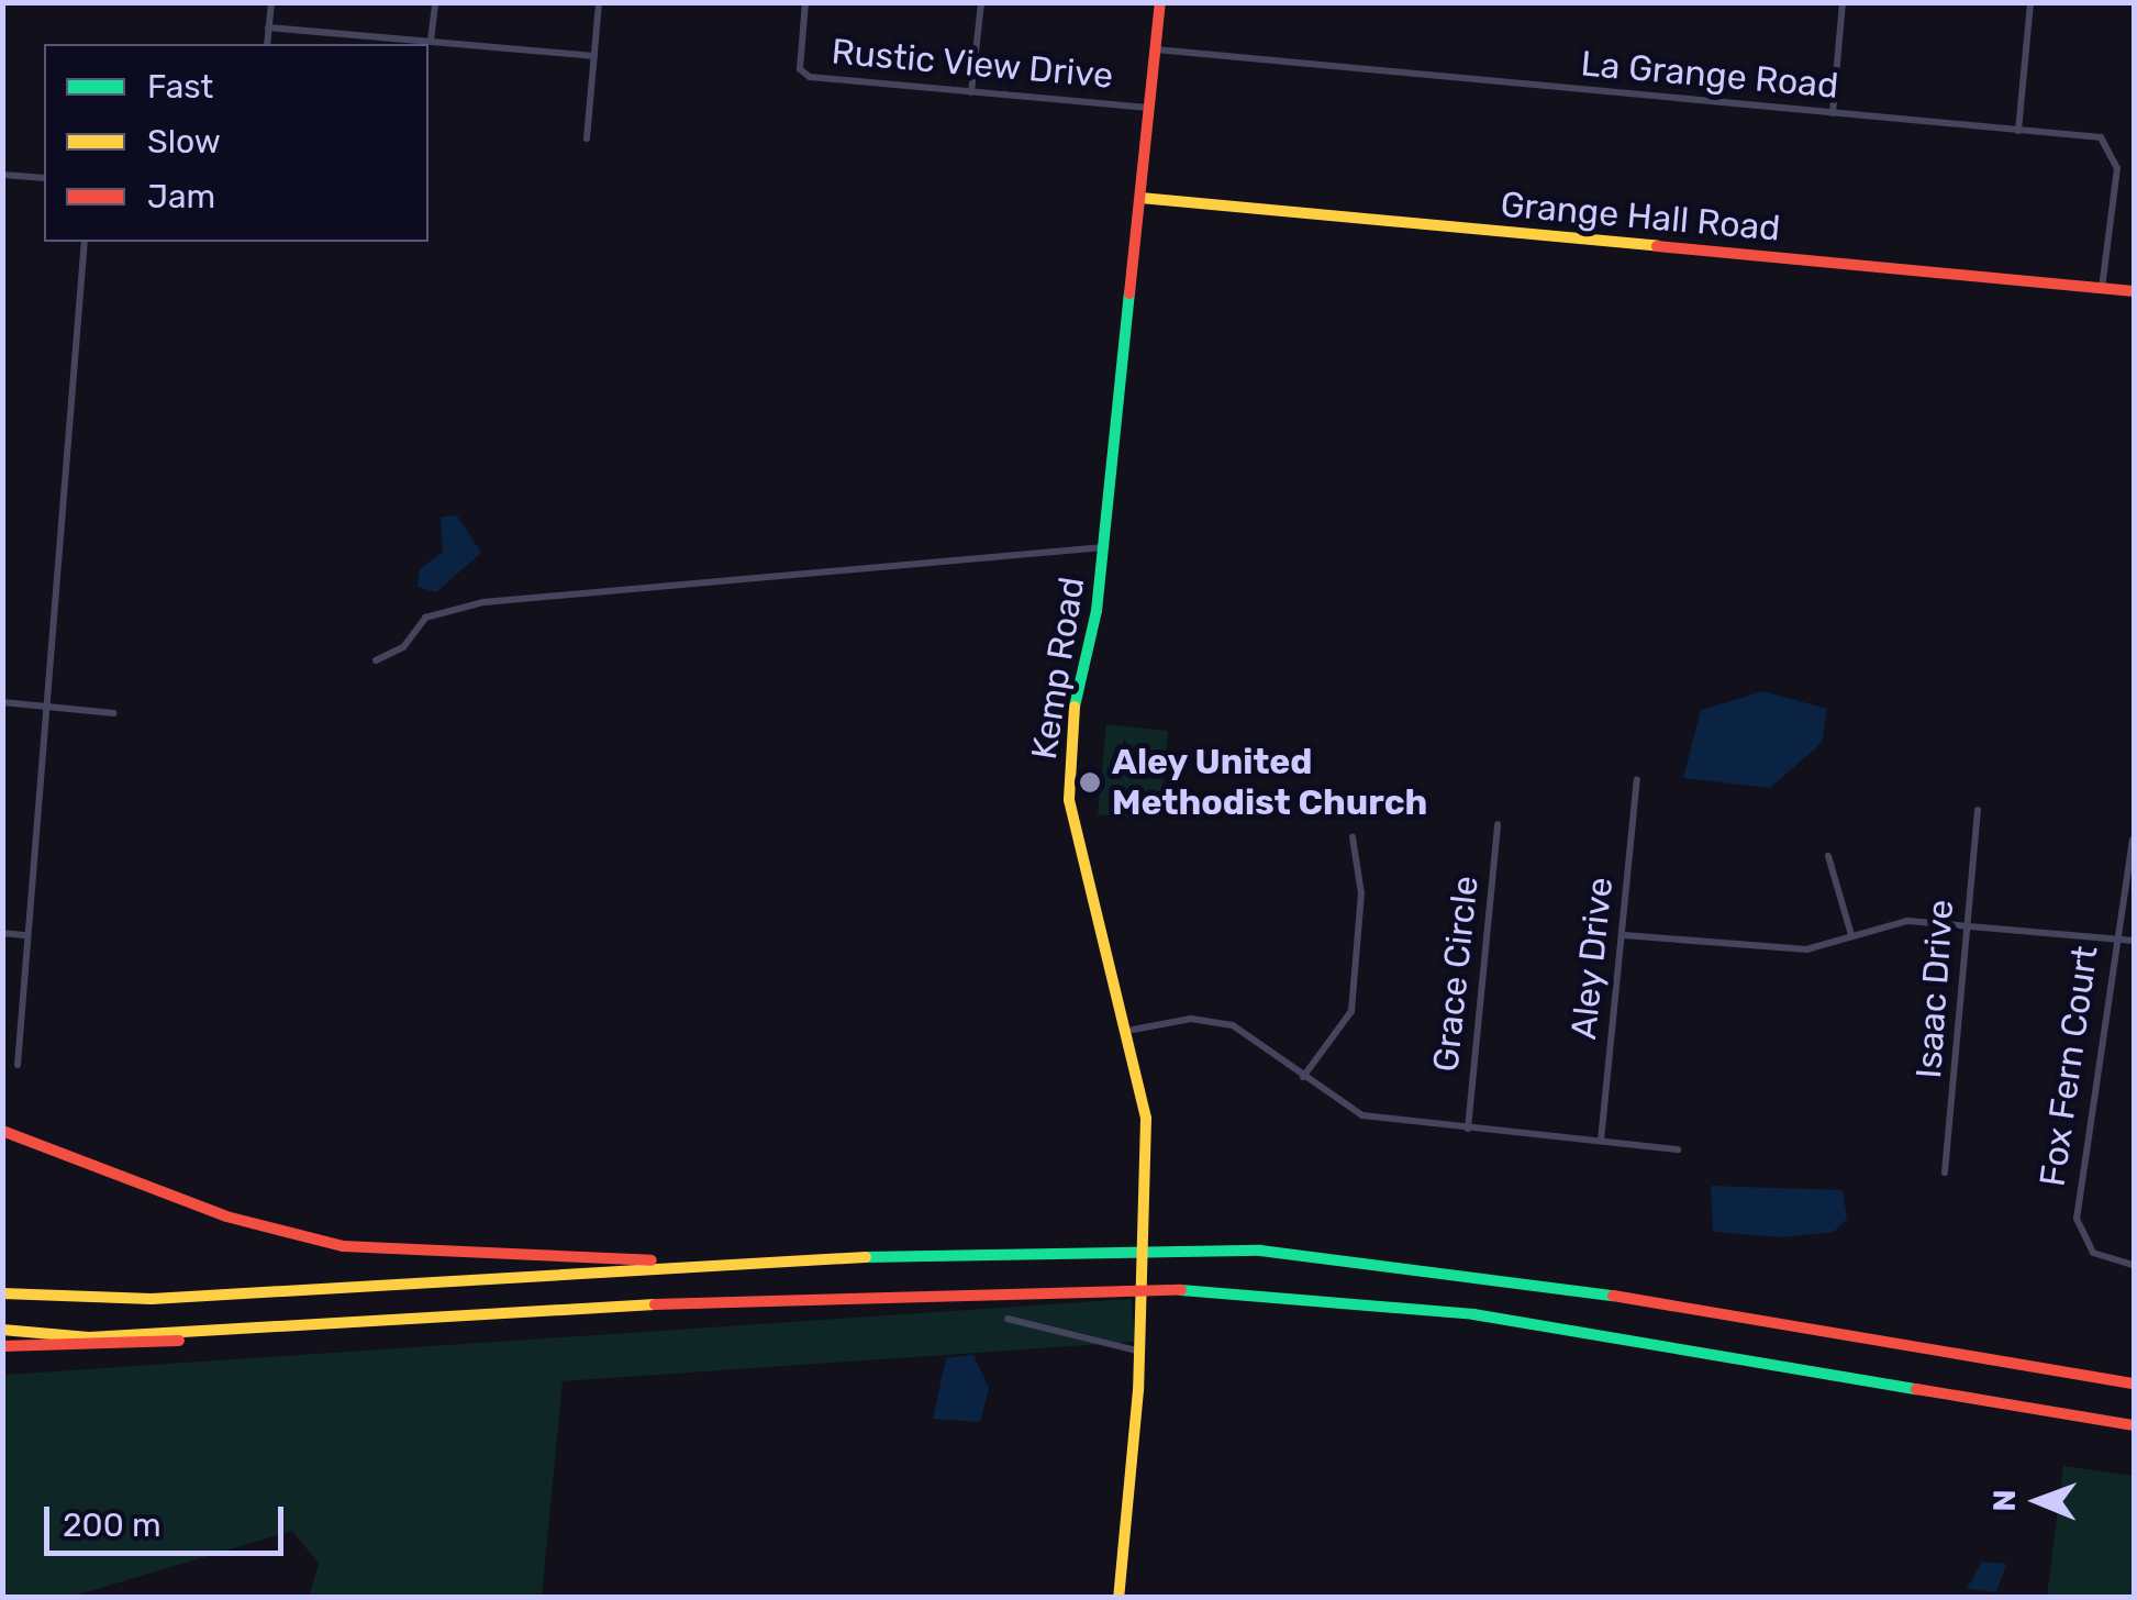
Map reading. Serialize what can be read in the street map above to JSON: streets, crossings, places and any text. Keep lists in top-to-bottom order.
{
  "streets": {
    "main road": ["Grange Hall Road", "Kemp Road"],
    "street": [
      "Rustic View Drive",
      "La Grange Road",
      "Aley Drive",
      "Grace Circle",
      "Isaac Drive",
      "Fox Fern Court"
    ]
  },
  "crossings": [
    ["Rustic View Drive", "Kemp Road"],
    ["La Grange Road", "Grange Hall Road"],
    ["La Grange Road", "Kemp Road"],
    ["Grange Hall Road", "Kemp Road"]
  ],
  "places": ["Aley United Methodist Church"],
  "legend": ["Fast", "Slow", "Jam"],
  "scale_bar": "200 m",
  "north": "left"
}
